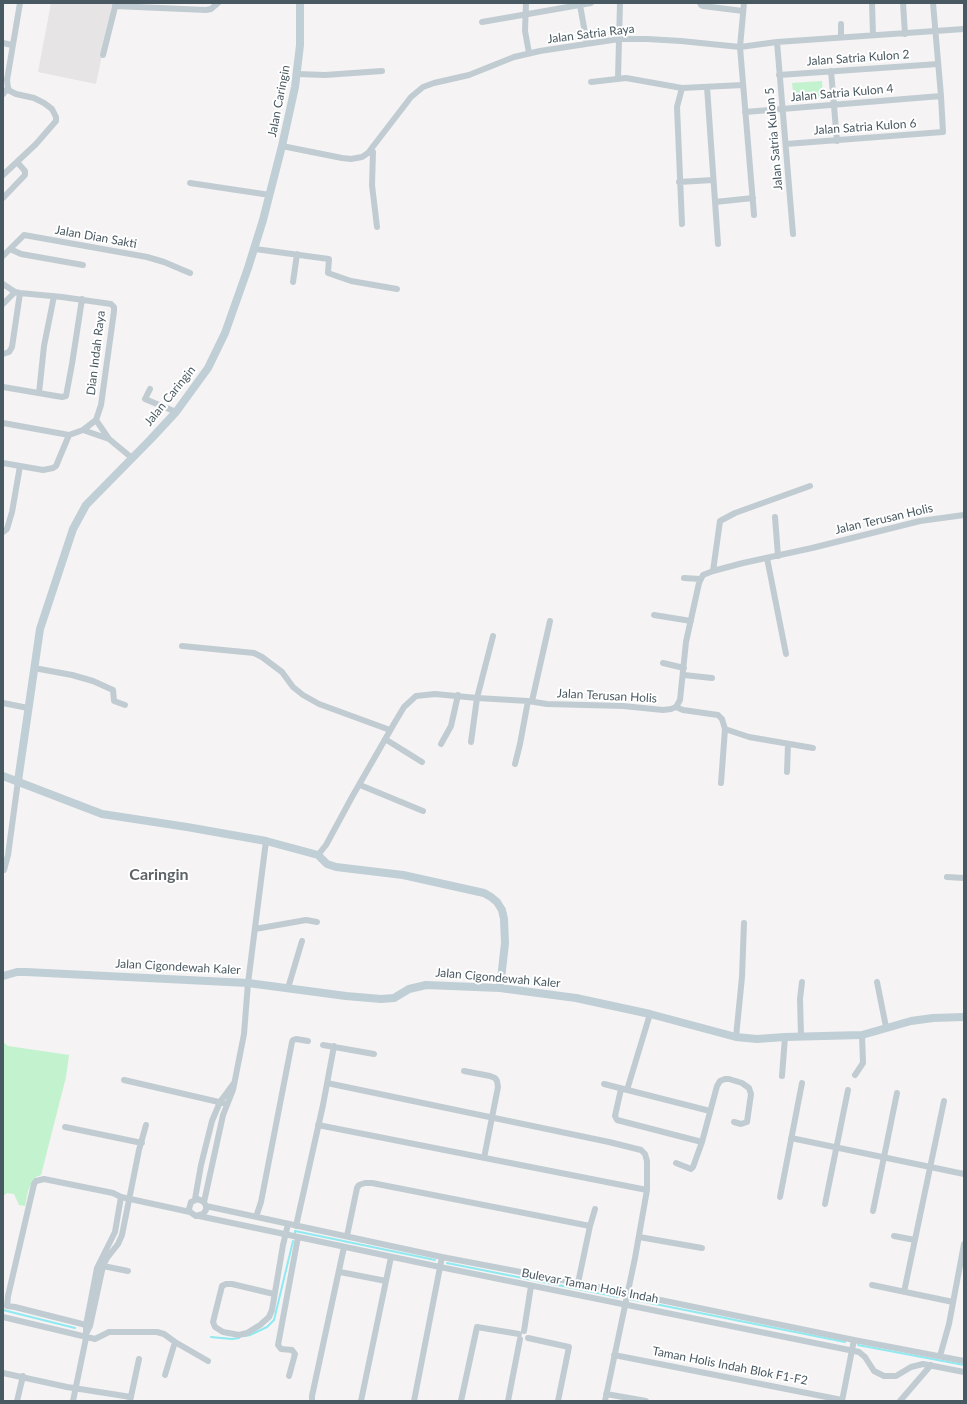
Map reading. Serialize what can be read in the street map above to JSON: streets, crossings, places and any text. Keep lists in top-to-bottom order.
{
  "streets": {
    "main road": ["Jalan Caringin", "Jalan Cigondewah Kaler"],
    "street": [
      "Jalan Satria Raya",
      "Jalan Satria Kulon 2",
      "Jalan Satria Kulon 4",
      "Jalan Satria Kulon 6",
      "Jalan Satria Kulon 5",
      "Jalan Dian Sakti",
      "Dian Indah Raya",
      "Jalan Terusan Holis",
      "Bulevar Taman Holis Indah",
      "Taman Holis Indah Blok F1-F2"
    ]
  },
  "crossings": [
    ["Jalan Satria Raya", "Jalan Caringin"],
    ["Jalan Satria Raya", "Jalan Satria Kulon 5"],
    ["Jalan Satria Kulon 2", "Jalan Satria Kulon 5"],
    ["Jalan Satria Kulon 4", "Jalan Satria Kulon 6"],
    ["Jalan Satria Kulon 4", "Jalan Satria Kulon 5"],
    ["Jalan Satria Kulon 6", "Jalan Satria Kulon 5"]
  ],
  "districts": ["Caringin"]
}
